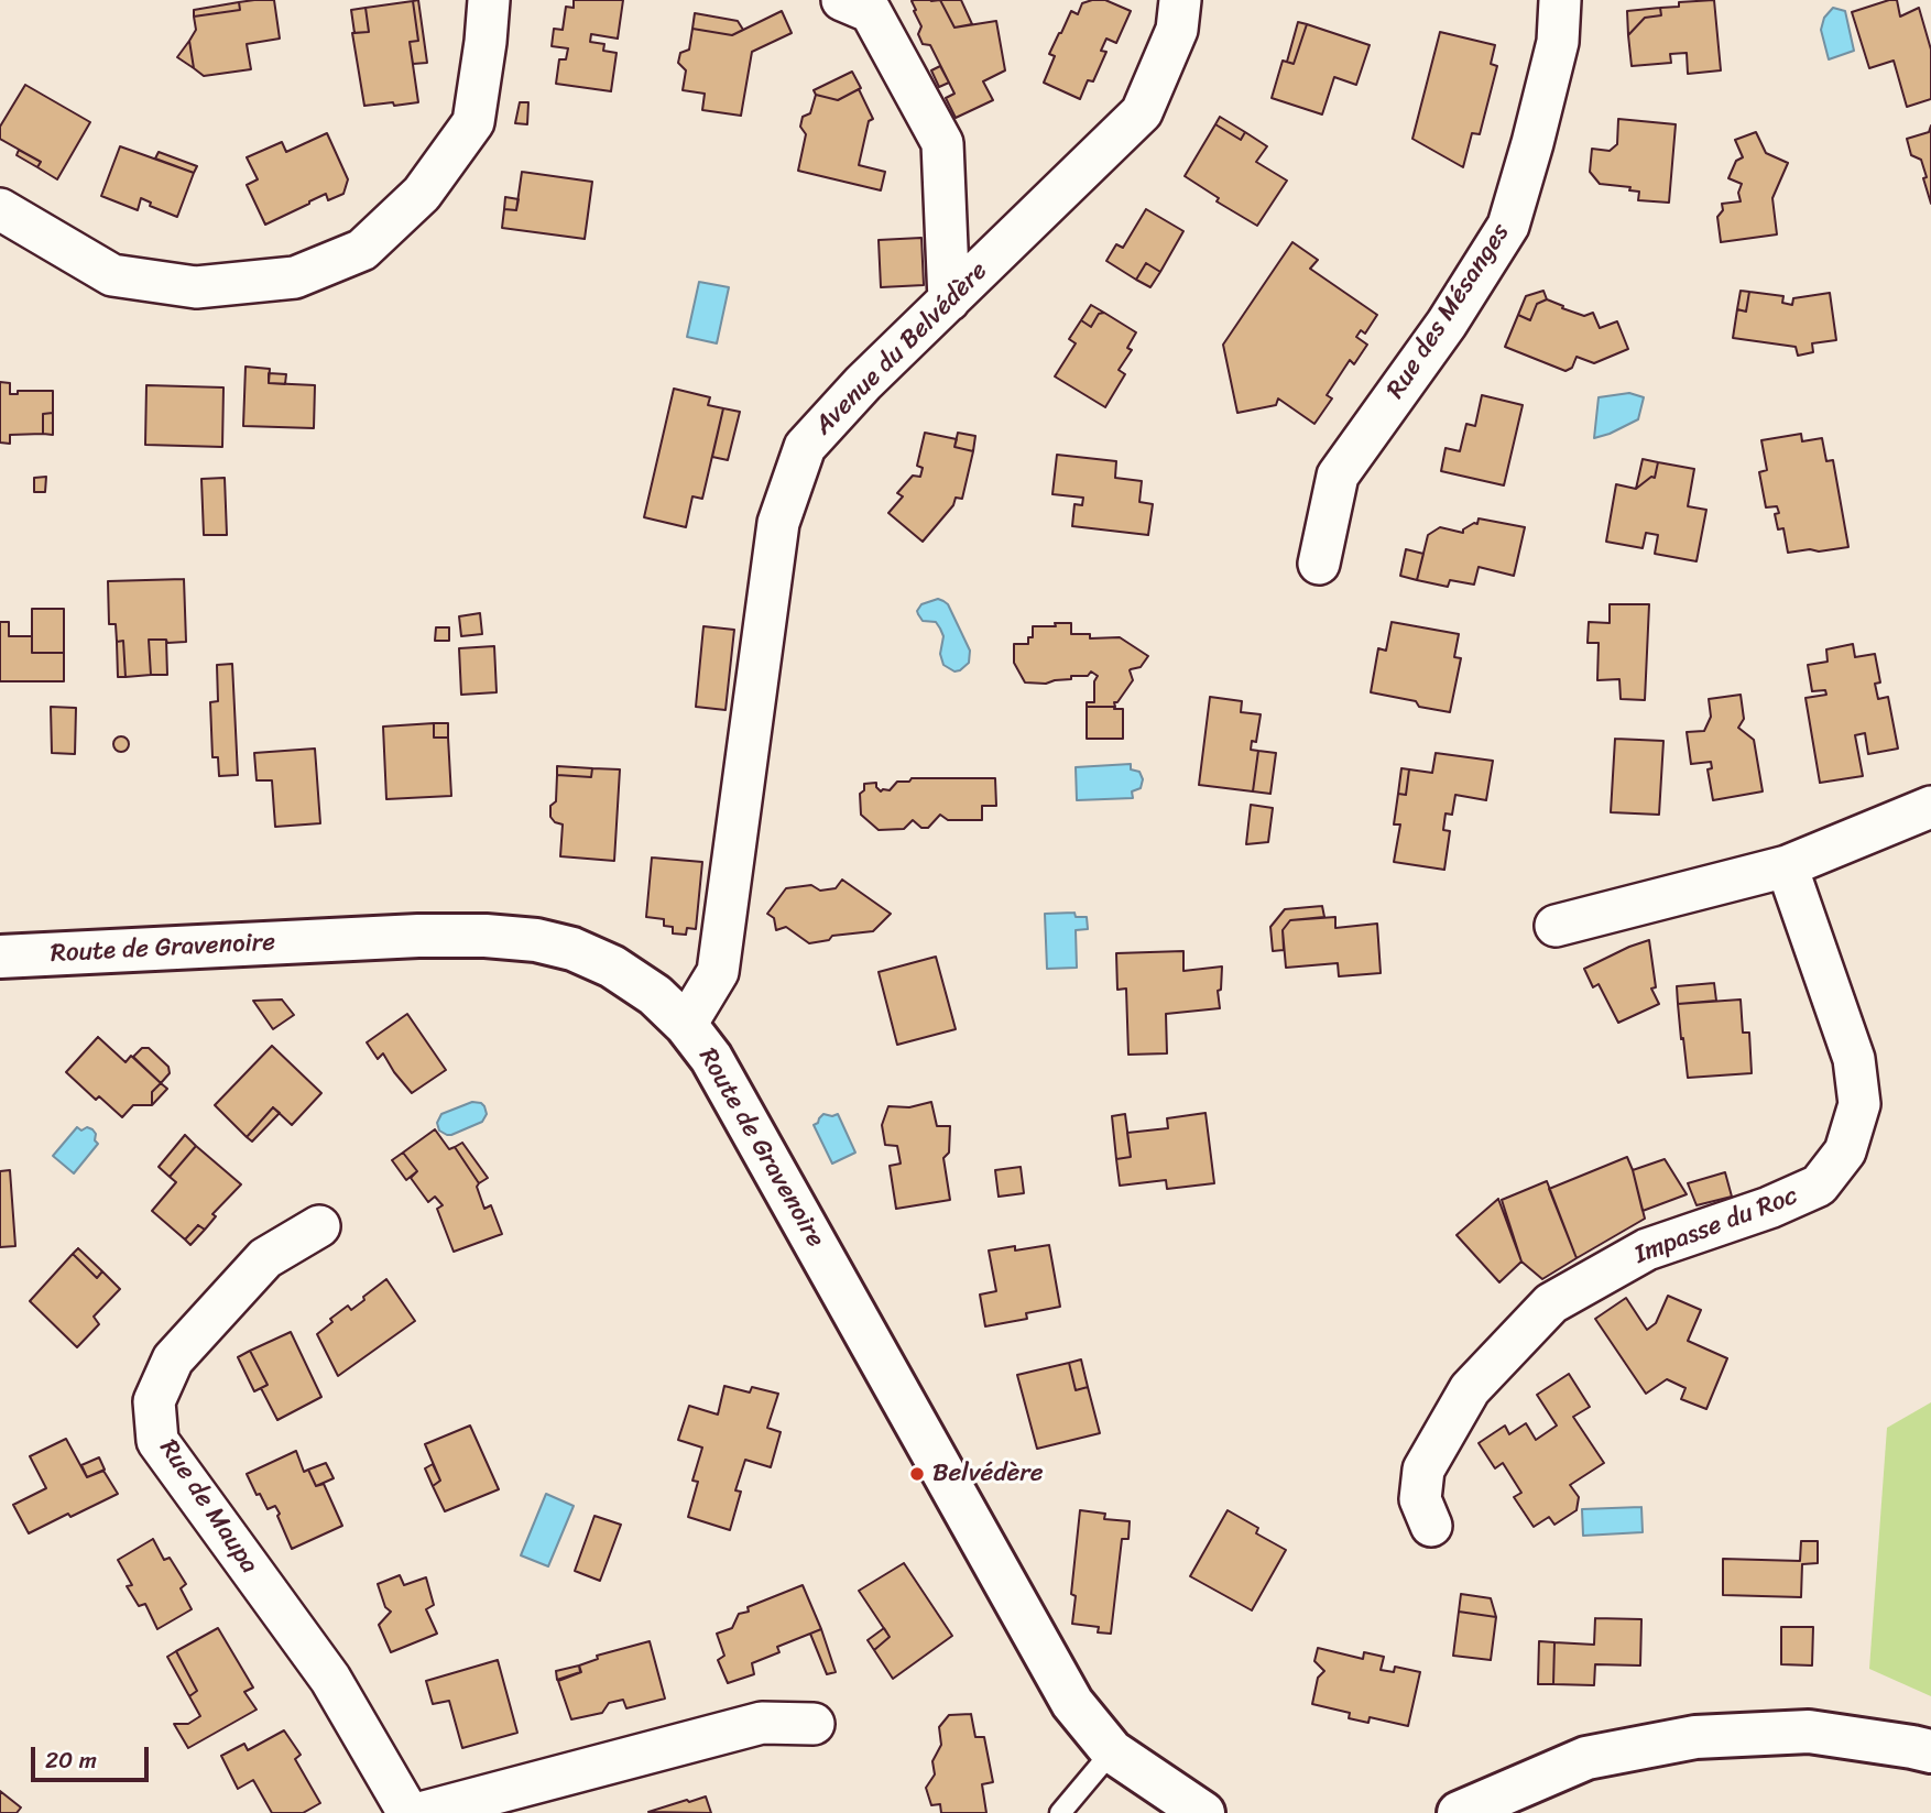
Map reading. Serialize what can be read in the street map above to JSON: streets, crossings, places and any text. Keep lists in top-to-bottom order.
{
  "streets": {
    "street": [
      "Rue des Mésanges",
      "Avenue du Belvédère",
      "Route de Gravenoire",
      "Impasse du Roc",
      "Rue de Maupa"
    ]
  },
  "crossings": [
    ["Avenue du Belvédère", "Route de Gravenoire"]
  ],
  "places": ["Belvédère"],
  "scale_bar": "20 m"
}
